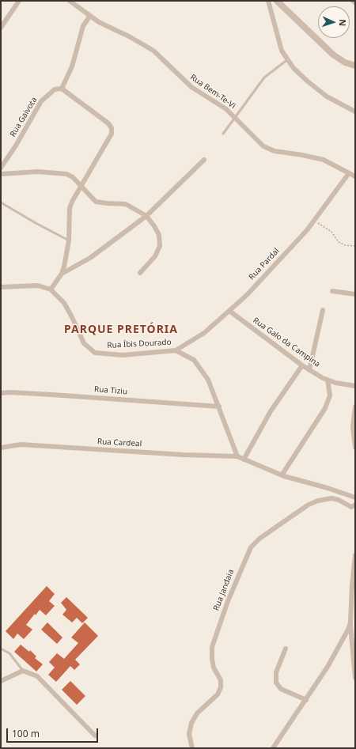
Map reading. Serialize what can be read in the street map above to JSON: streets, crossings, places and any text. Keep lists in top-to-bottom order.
{
  "streets": {
    "street": [
      "Rua Bem-Te-Vi",
      "Rua Gaivota",
      "Rua Pardal",
      "Rua Galo da Campina",
      "Rua Íbis Dourado",
      "Rua Tiziu",
      "Rua Cardeal",
      "Rua Jandaia"
    ]
  },
  "crossings": [
    ["Rua Bem-Te-Vi", "Rua Pardal"],
    ["Rua Pardal", "Rua Galo da Campina"],
    ["Rua Pardal", "Rua Íbis Dourado"],
    ["Rua Íbis Dourado", "Rua Tiziu"],
    ["Rua Íbis Dourado", "Rua Cardeal"]
  ],
  "districts": ["PARQUE PRETÓRIA"],
  "scale_bar": "100 m",
  "north": "right"
}
